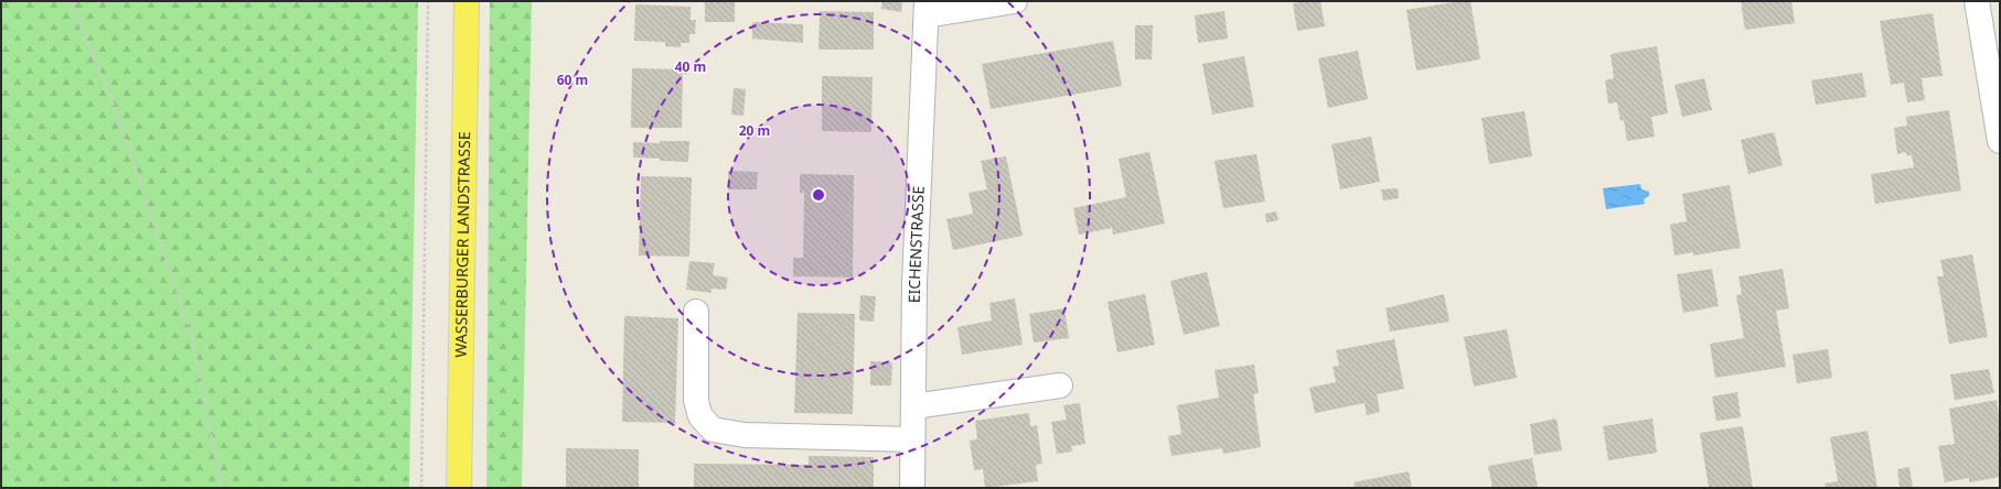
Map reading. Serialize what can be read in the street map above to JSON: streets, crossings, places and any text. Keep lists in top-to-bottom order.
{
  "streets": {
    "main road": ["WASSERBURGER LANDSTRASSE"],
    "street": ["EICHENSTRASSE"]
  },
  "rings": ["40 m", "60 m", "20 m"]
}
